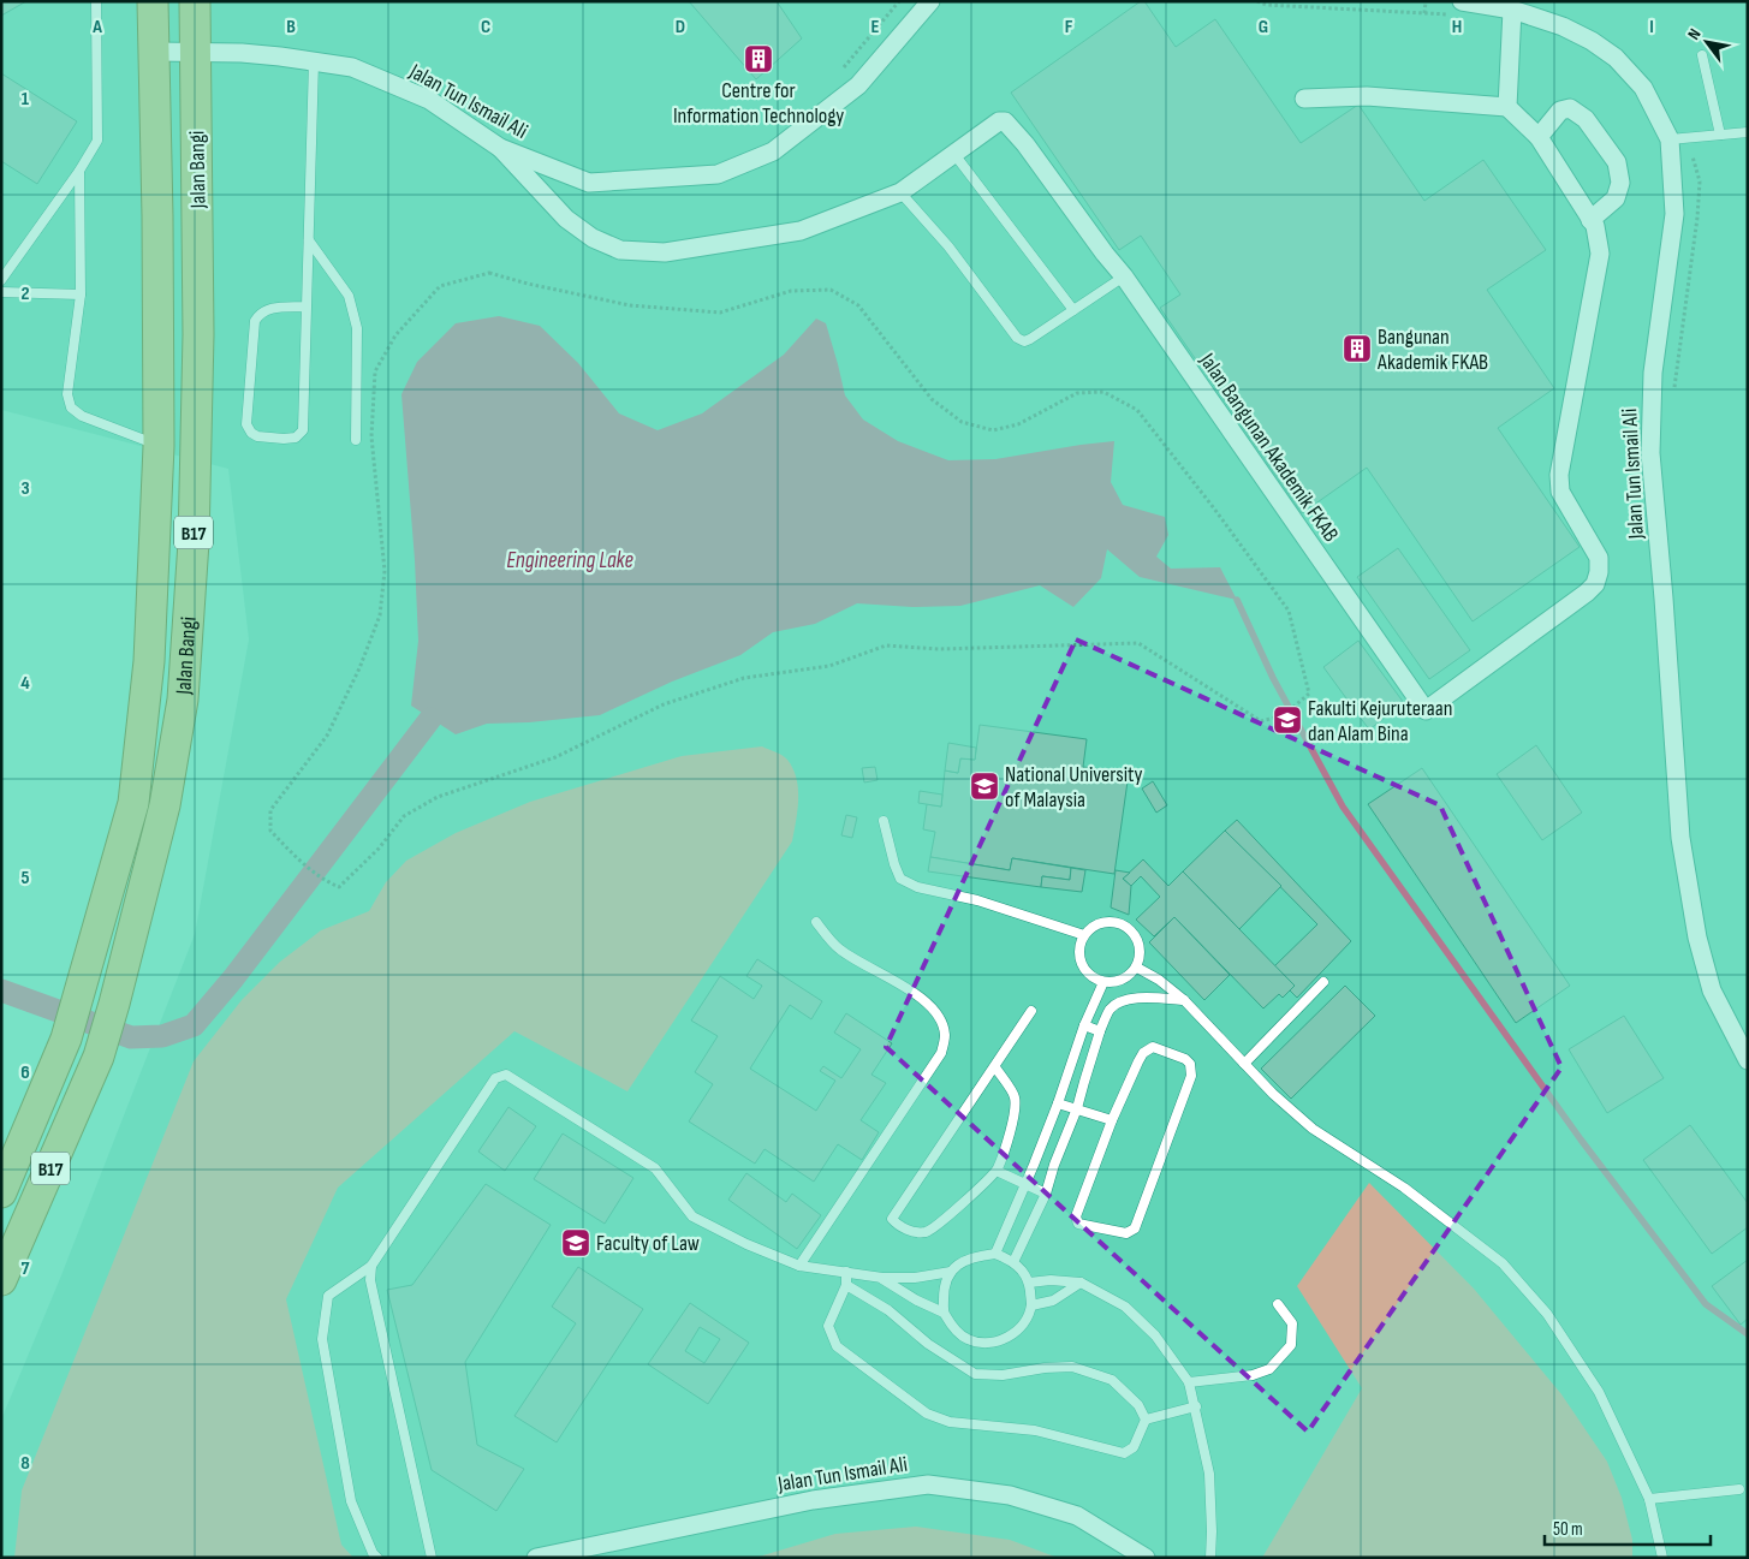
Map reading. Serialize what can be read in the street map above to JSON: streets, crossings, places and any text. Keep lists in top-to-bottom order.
{
  "streets": {
    "main road": ["Jalan Bangi", "B17"],
    "street": ["Jalan Tun Ismail Ali", "Jalan Bangunan Akademik FKAB"]
  },
  "crossings": [
    ["Jalan Tun Ismail Ali", "Jalan Bangi"],
    ["Jalan Tun Ismail Ali", "Jalan Bangunan Akademik FKAB"]
  ],
  "water": ["Engineering Lake"],
  "places": {
    "building": ["Centre for Information Technology", "Bangunan Akademik FKAB"],
    "school or university": ["Fakulti Kejuruteraan dan Alam Bina", "National University of Malaysia", "Faculty of Law"]
  },
  "scale_bar": "50 m",
  "north": "top left",
  "grid": {
    "columns": [
      "A",
      "B",
      "C",
      "D",
      "E",
      "F",
      "G",
      "H",
      "I"
    ],
    "rows": [
      "1",
      "2",
      "3",
      "4",
      "5",
      "6",
      "7",
      "8"
    ]
  }
}
